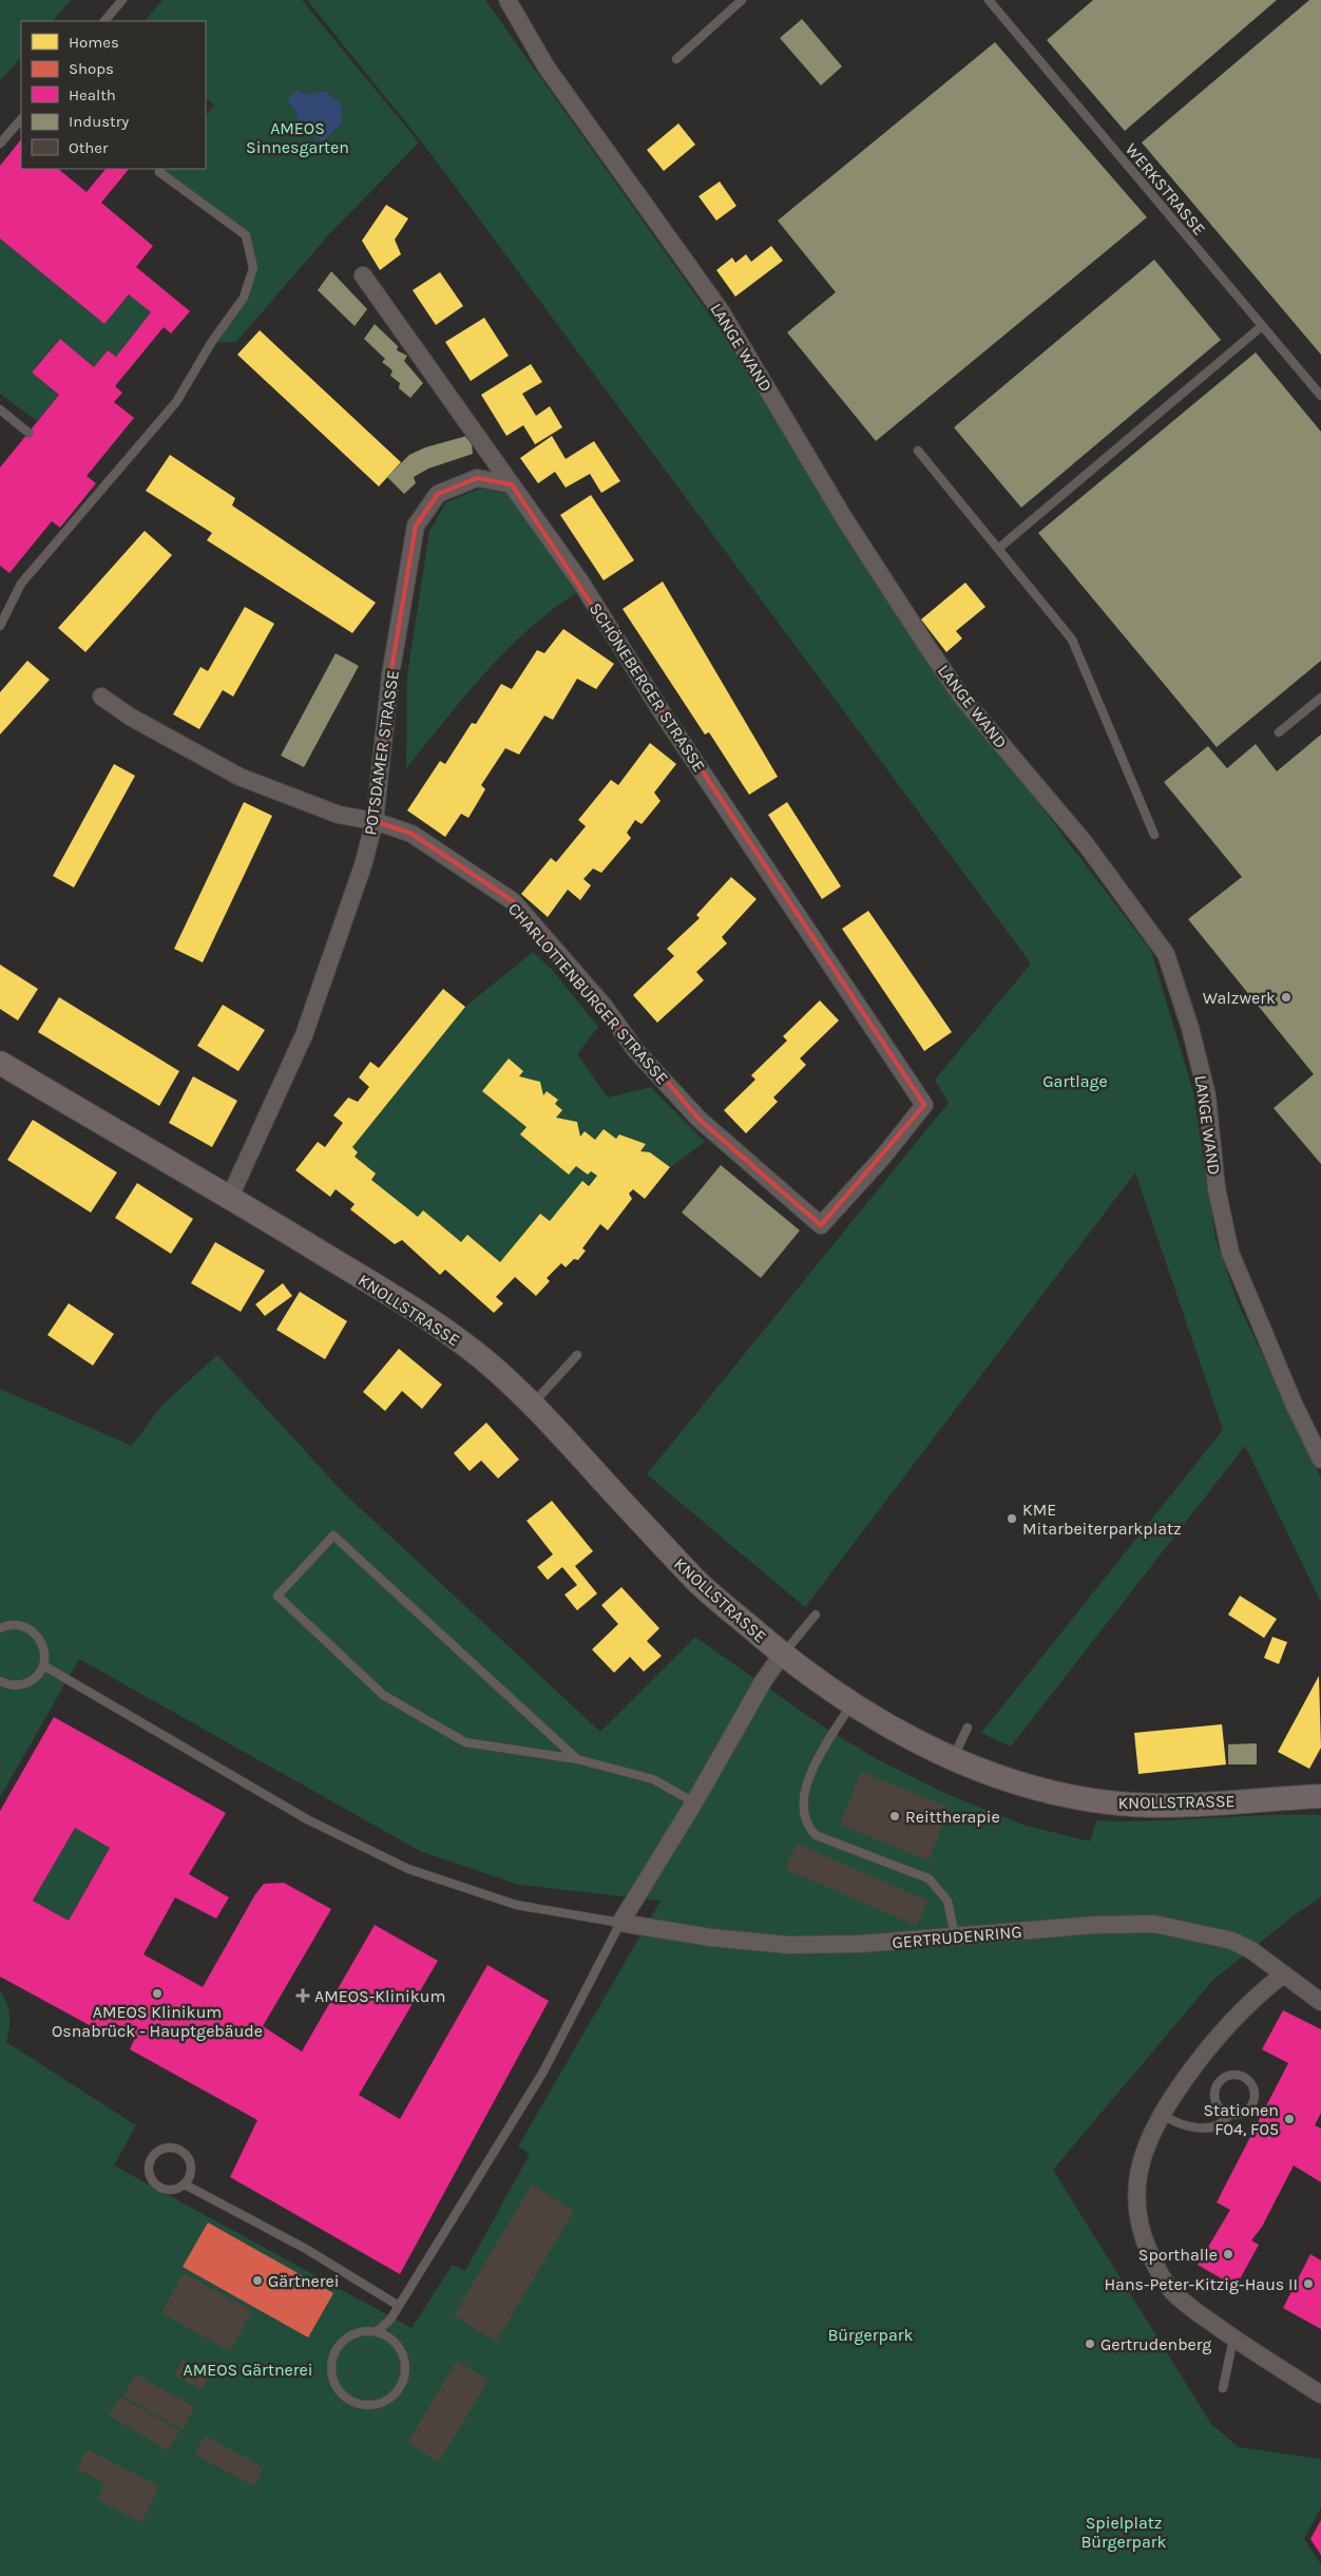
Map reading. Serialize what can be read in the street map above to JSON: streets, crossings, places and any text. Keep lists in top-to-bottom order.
{
  "streets": {
    "street": [
      "LANGE WAND",
      "SCHÖNEBERGER STRASSE",
      "POTSDAMER STRASSE",
      "CHARLOTTENBURGER STRASSE",
      "KNOLLSTRASSE",
      "GERTRUDENRING"
    ],
    "lane": ["WERKSTRASSE"]
  },
  "crossings": [
    ["SCHÖNEBERGER STRASSE", "POTSDAMER STRASSE"],
    ["SCHÖNEBERGER STRASSE", "CHARLOTTENBURGER STRASSE"],
    ["POTSDAMER STRASSE", "CHARLOTTENBURGER STRASSE"],
    ["POTSDAMER STRASSE", "KNOLLSTRASSE"],
    ["KNOLLSTRASSE", "GERTRUDENRING"]
  ],
  "parks": [
    "AMEOS Sinnesgarten",
    "Gartlage",
    "Bürgerpark",
    "AMEOS Gärtnerei",
    "Spielplatz Bürgerpark"
  ],
  "places": {
    "other": [
      "Walzwerk",
      "KME Mitarbeiterparkplatz",
      "Reittherapie",
      "AMEOS Klinikum Osnabrück - Hauptgebäude",
      "Stationen F04, F05",
      "Sporthalle",
      "Gärtnerei",
      "Hans-Peter-Kitzig-Haus II",
      "Gertrudenberg"
    ],
    "health": ["AMEOS-Klinikum"]
  },
  "legend": [
    "Homes",
    "Shops",
    "Health",
    "Industry",
    "Other"
  ]
}
